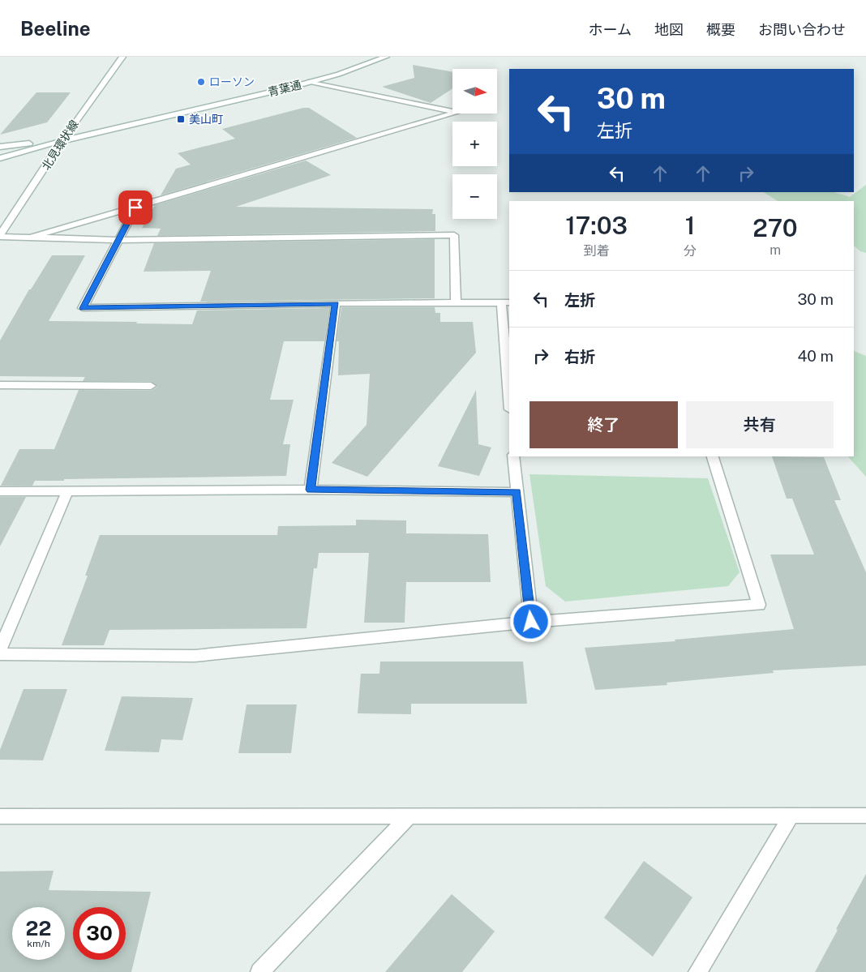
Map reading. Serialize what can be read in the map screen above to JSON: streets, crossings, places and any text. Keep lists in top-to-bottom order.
{
  "streets": {
    "street": ["青葉通", "北見環状線"]
  },
  "crossings": [
    ["青葉通", "北見環状線"]
  ],
  "places": {
    "other": ["ローソン"],
    "transit": ["美山町"]
  },
  "north": "right",
  "page": {
    "header": "Beeline",
    "nav": [
      "ホーム",
      "地図",
      "概要",
      "お問い合わせ"
    ],
    "map_buttons": ["+", "−"],
    "turn": ["30 m", "左折"],
    "eta": [
      "17:03",
      "到着",
      "1",
      "分",
      "270",
      "m"
    ],
    "list": [
      {
        "name": "左折",
        "value": "30 m"
      },
      {
        "name": "右折",
        "value": "40 m"
      }
    ],
    "buttons": ["終了", "共有"],
    "speed": "22 km/h",
    "limit": "30"
  }
}
